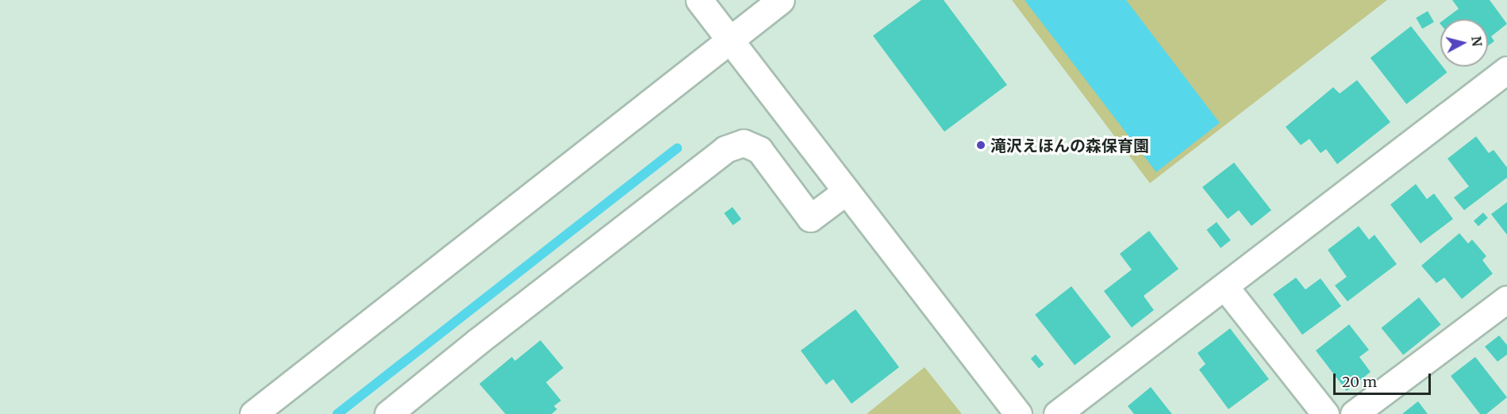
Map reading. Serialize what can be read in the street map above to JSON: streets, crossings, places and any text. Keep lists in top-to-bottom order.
{
  "places": ["滝沢えほんの森保育園"],
  "scale_bar": "20 m",
  "north": "right"
}
